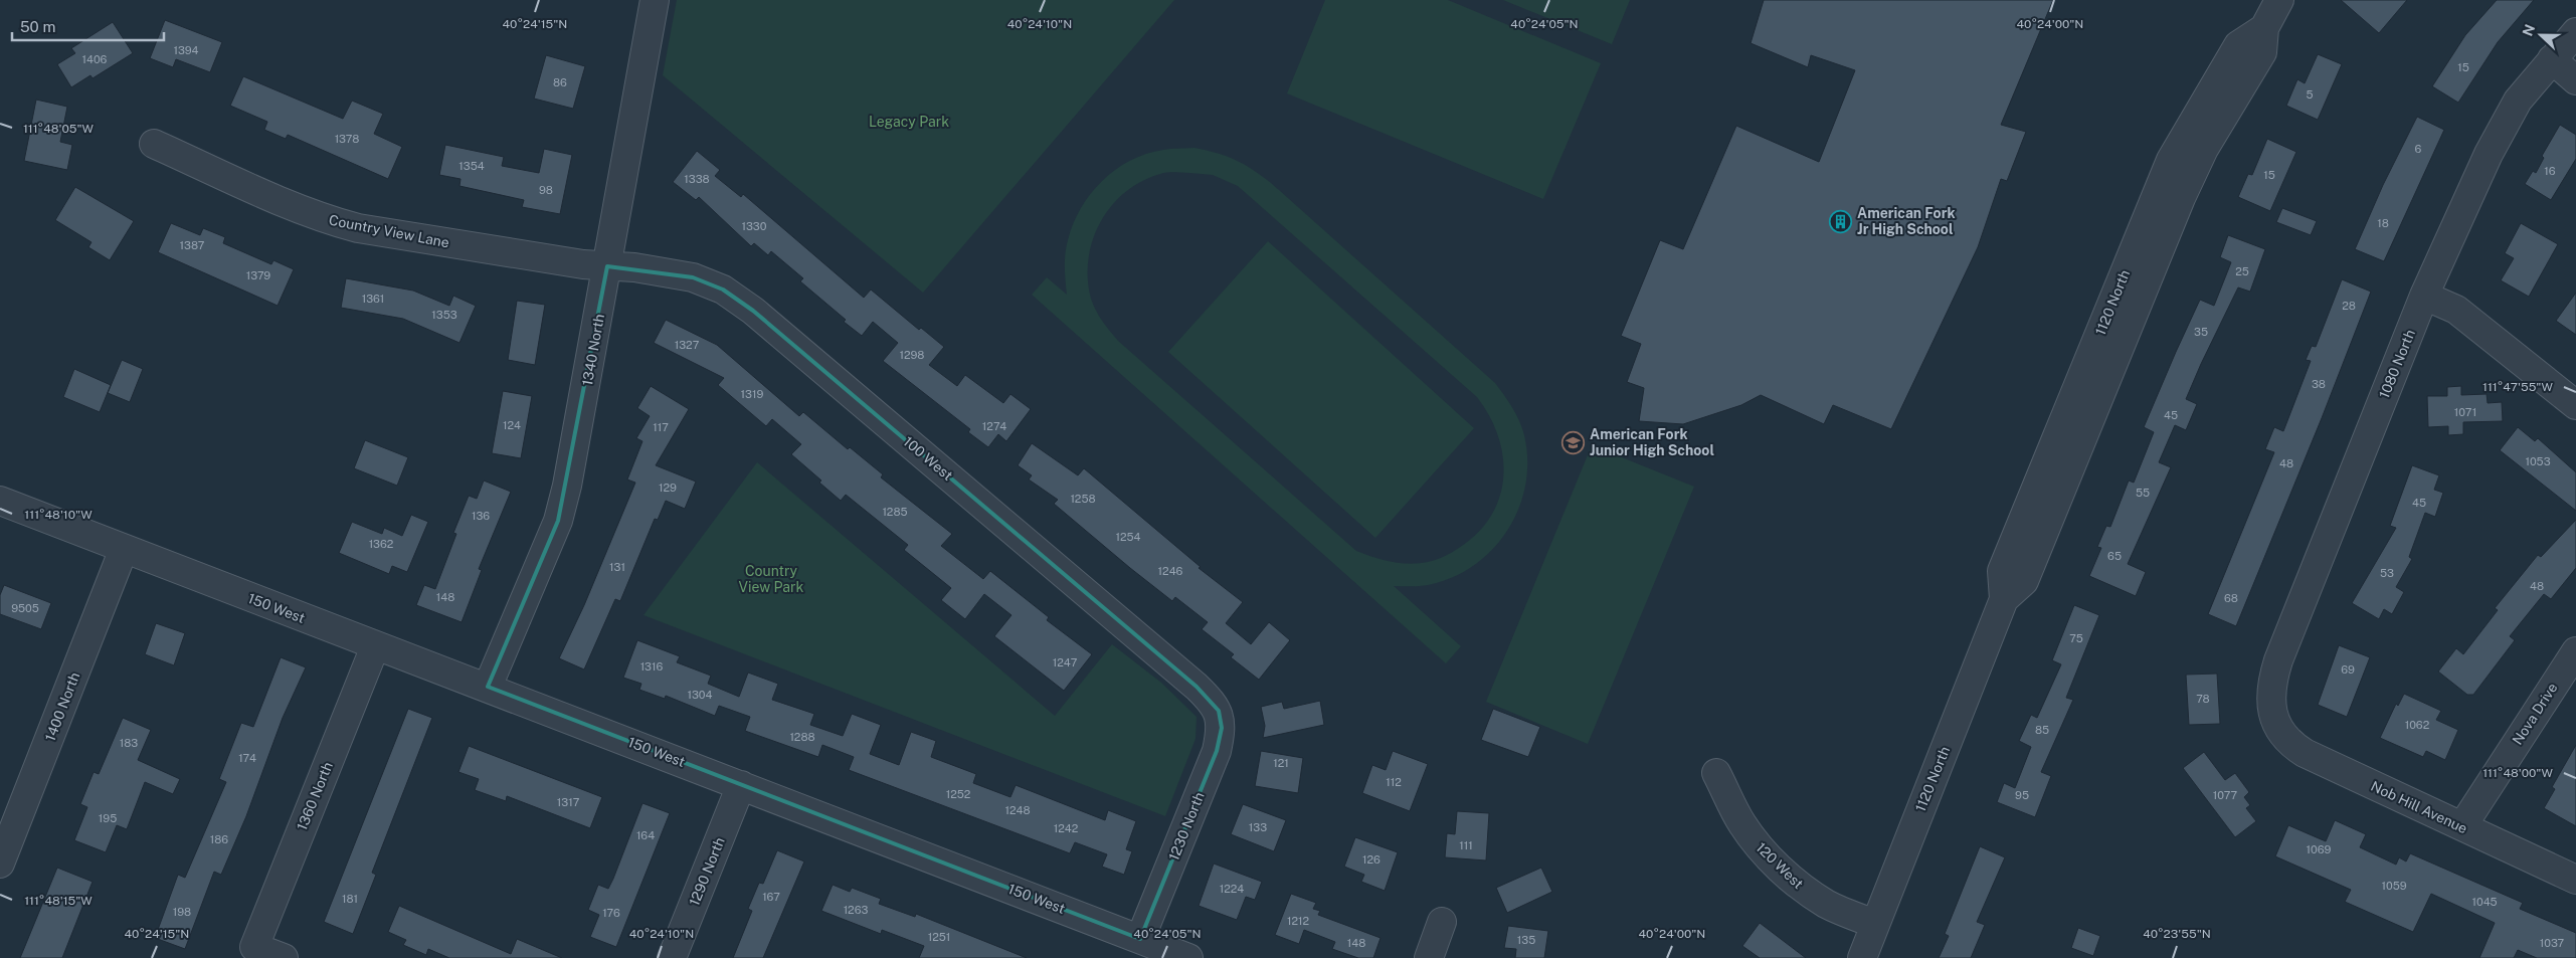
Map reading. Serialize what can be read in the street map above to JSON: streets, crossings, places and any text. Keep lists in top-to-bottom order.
{
  "streets": {
    "street": [
      "Country View Lane",
      "1120 North",
      "1340 North",
      "1080 North",
      "100 West",
      "150 West",
      "1400 North",
      "Nova Drive",
      "1360 North",
      "Nob Hill Avenue",
      "1230 North",
      "120 West",
      "1290 North"
    ]
  },
  "crossings": [
    ["Country View Lane", "1340 North"],
    ["Country View Lane", "100 West"],
    ["1120 North", "120 West"],
    ["1340 North", "100 West"],
    ["1340 North", "150 West"],
    ["1080 North", "Nob Hill Avenue"],
    ["100 West", "1230 North"],
    ["150 West", "1400 North"],
    ["150 West", "1360 North"],
    ["150 West", "1230 North"],
    ["150 West", "1290 North"],
    ["Nova Drive", "Nob Hill Avenue"]
  ],
  "parks": ["Legacy Park", "Country View Park"],
  "places": {
    "building": ["American Fork Jr High School"],
    "school or university": ["American Fork Junior High School"]
  },
  "house_numbers": [
    "1394",
    "1406",
    "15",
    "86",
    "5",
    "1378",
    "6",
    "1354",
    "16",
    "15",
    "1338",
    "98",
    "18",
    "1330",
    "1387",
    "25",
    "1379",
    "1361",
    "28",
    "1353",
    "35",
    "1327",
    "1298",
    "38",
    "1319",
    "1071",
    "45",
    "124",
    "1274",
    "117",
    "1053",
    "48",
    "129",
    "55",
    "1258",
    "45",
    "1285",
    "136",
    "1254",
    "1362",
    "65",
    "131",
    "1246",
    "53",
    "48",
    "148",
    "68",
    "9505",
    "75",
    "1247",
    "1316",
    "69",
    "1304",
    "78",
    "1062",
    "85",
    "1288",
    "183",
    "174",
    "121",
    "112",
    "1252",
    "95",
    "1077",
    "1317",
    "1248",
    "195",
    "133",
    "1242",
    "164",
    "186",
    "111",
    "1069",
    "126",
    "1059",
    "1224",
    "167",
    "181",
    "1045",
    "1263",
    "198",
    "176",
    "1212",
    "1251",
    "135",
    "148",
    "1037"
  ],
  "scale_bar": "50 m",
  "north": "left",
  "coordinates": [
    "40°24'15\"N",
    "40°24'10\"N",
    "40°24'05\"N",
    "40°24'00\"N",
    "111°48'05\"W",
    "111°47'55\"W",
    "111°48'10\"W",
    "111°48'00\"W",
    "111°48'15\"W",
    "40°23'55\"N"
  ]
}
